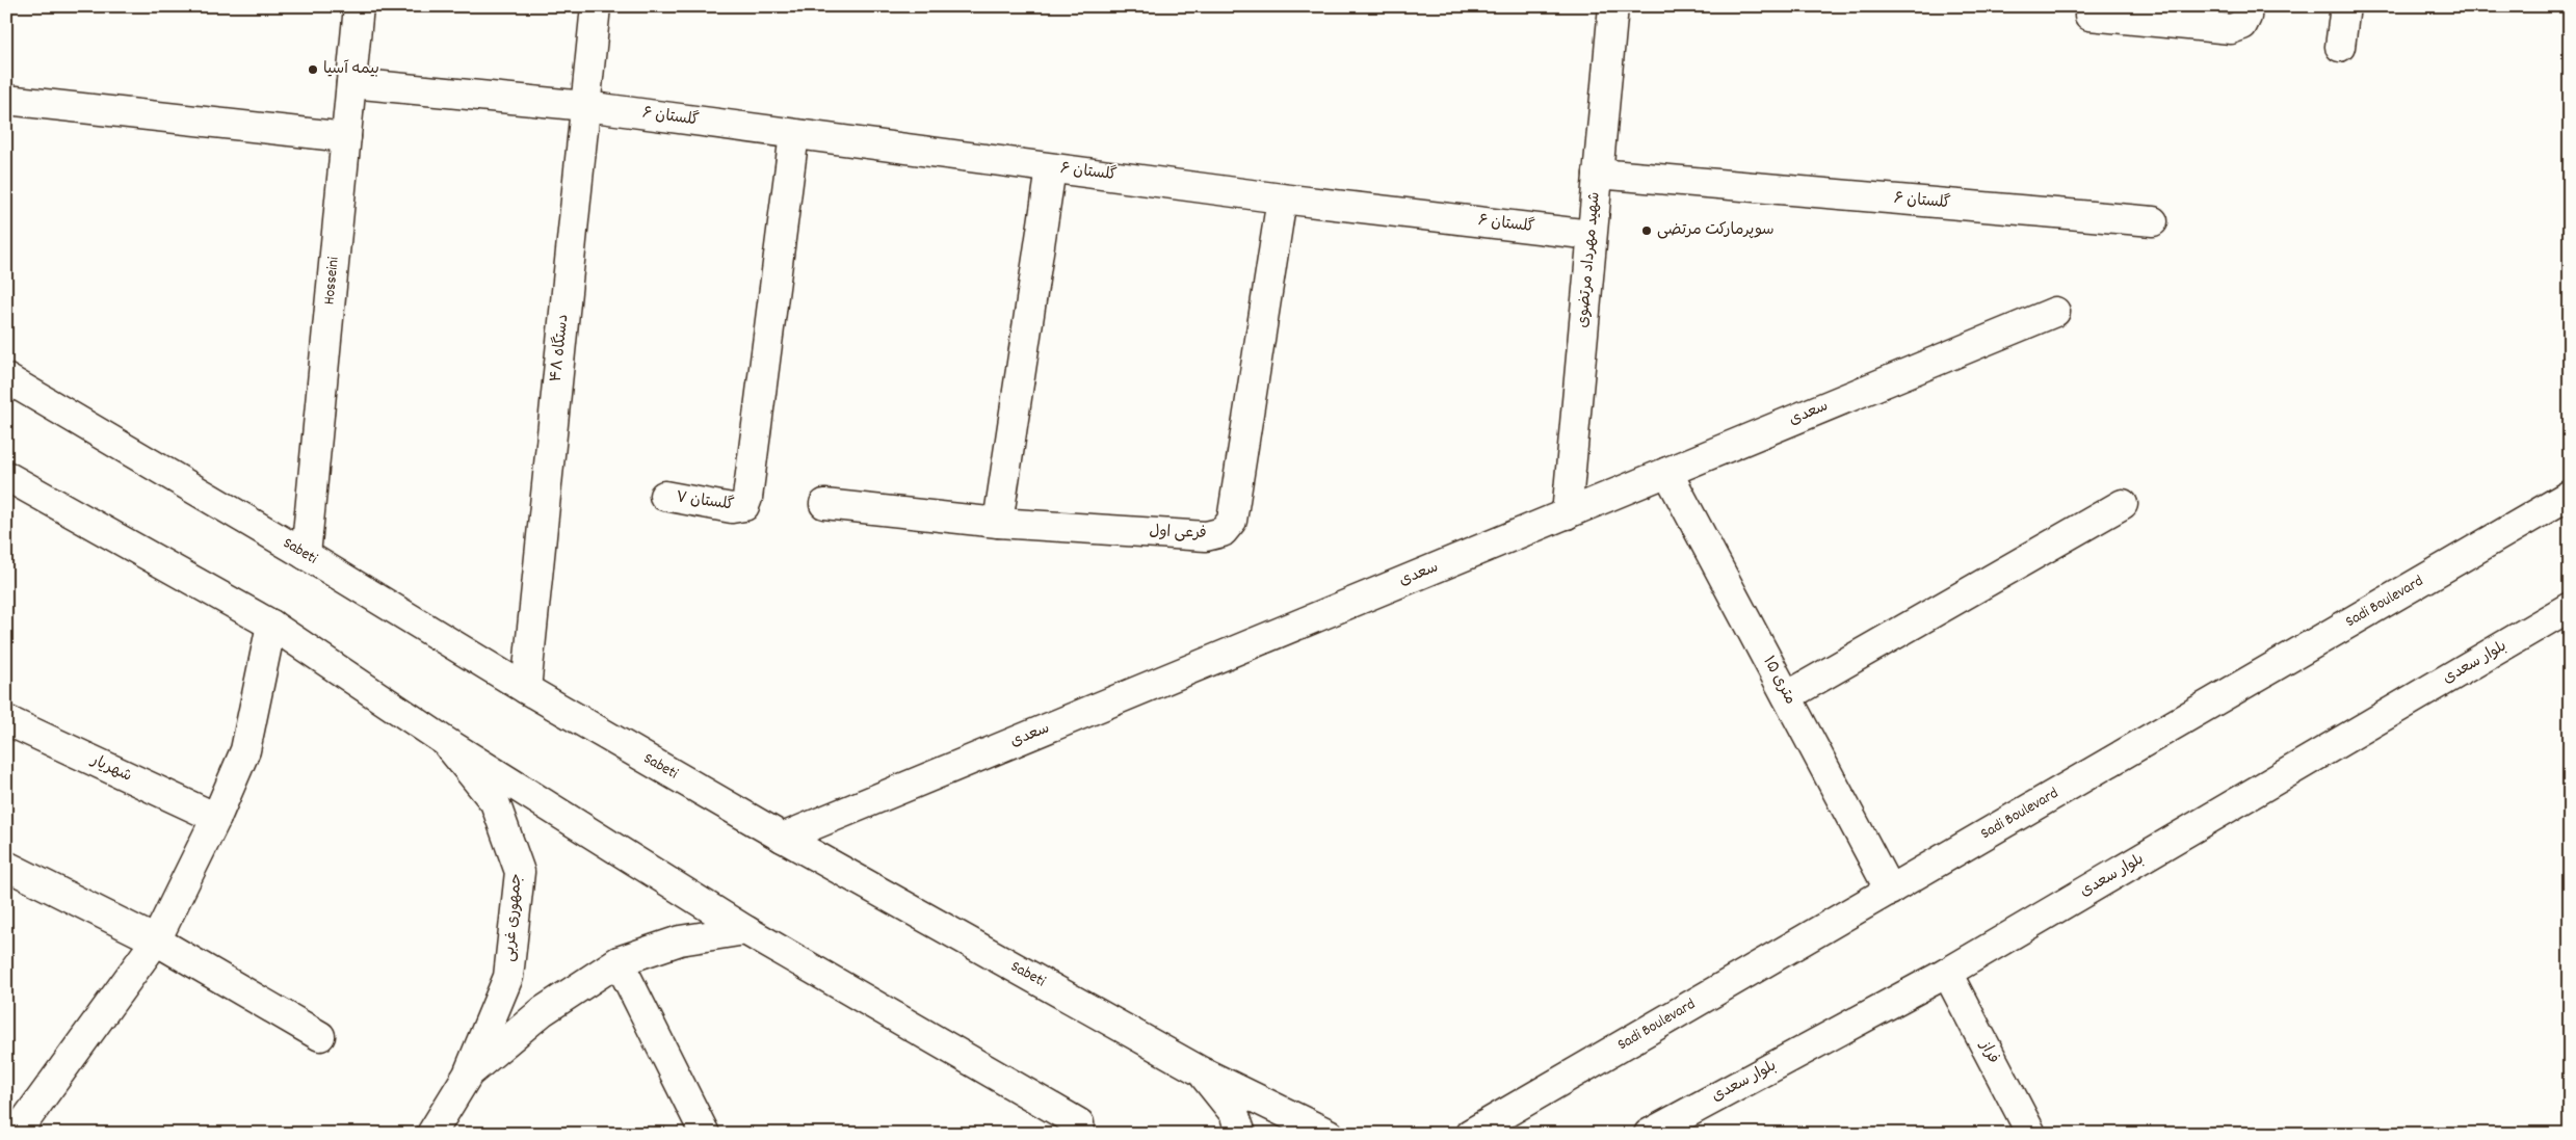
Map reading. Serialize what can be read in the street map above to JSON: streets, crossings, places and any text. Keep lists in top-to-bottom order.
{
  "streets": {
    "street": [
      "گلستان ۶",
      "شهید مهرداد مرتضوی",
      "Hosseini",
      "۴۸ دستگاه",
      "سعدی",
      "گلستان ۷",
      "فرعی اول",
      "Sabeti",
      "Sadi Boulevard",
      "بلوار سعدی",
      "۱۵ متری",
      "شهریار",
      "جمهوری غربی",
      "فراز"
    ]
  },
  "crossings": [
    ["گلستان ۶", "شهید مهرداد مرتضوی"],
    ["گلستان ۶", "Hosseini"],
    ["گلستان ۶", "۴۸ دستگاه"],
    ["گلستان ۶", "گلستان ۷"],
    ["گلستان ۶", "فرعی اول"],
    ["شهید مهرداد مرتضوی", "سعدی"],
    ["Hosseini", "Sabeti"],
    ["۴۸ دستگاه", "Sabeti"],
    ["سعدی", "Sabeti"],
    ["سعدی", "۱۵ متری"],
    ["Sadi Boulevard", "۱۵ متری"],
    ["بلوار سعدی", "فراز"]
  ],
  "places": ["بیمه آسیا", "سوپرمارکت مرتضی"]
}
